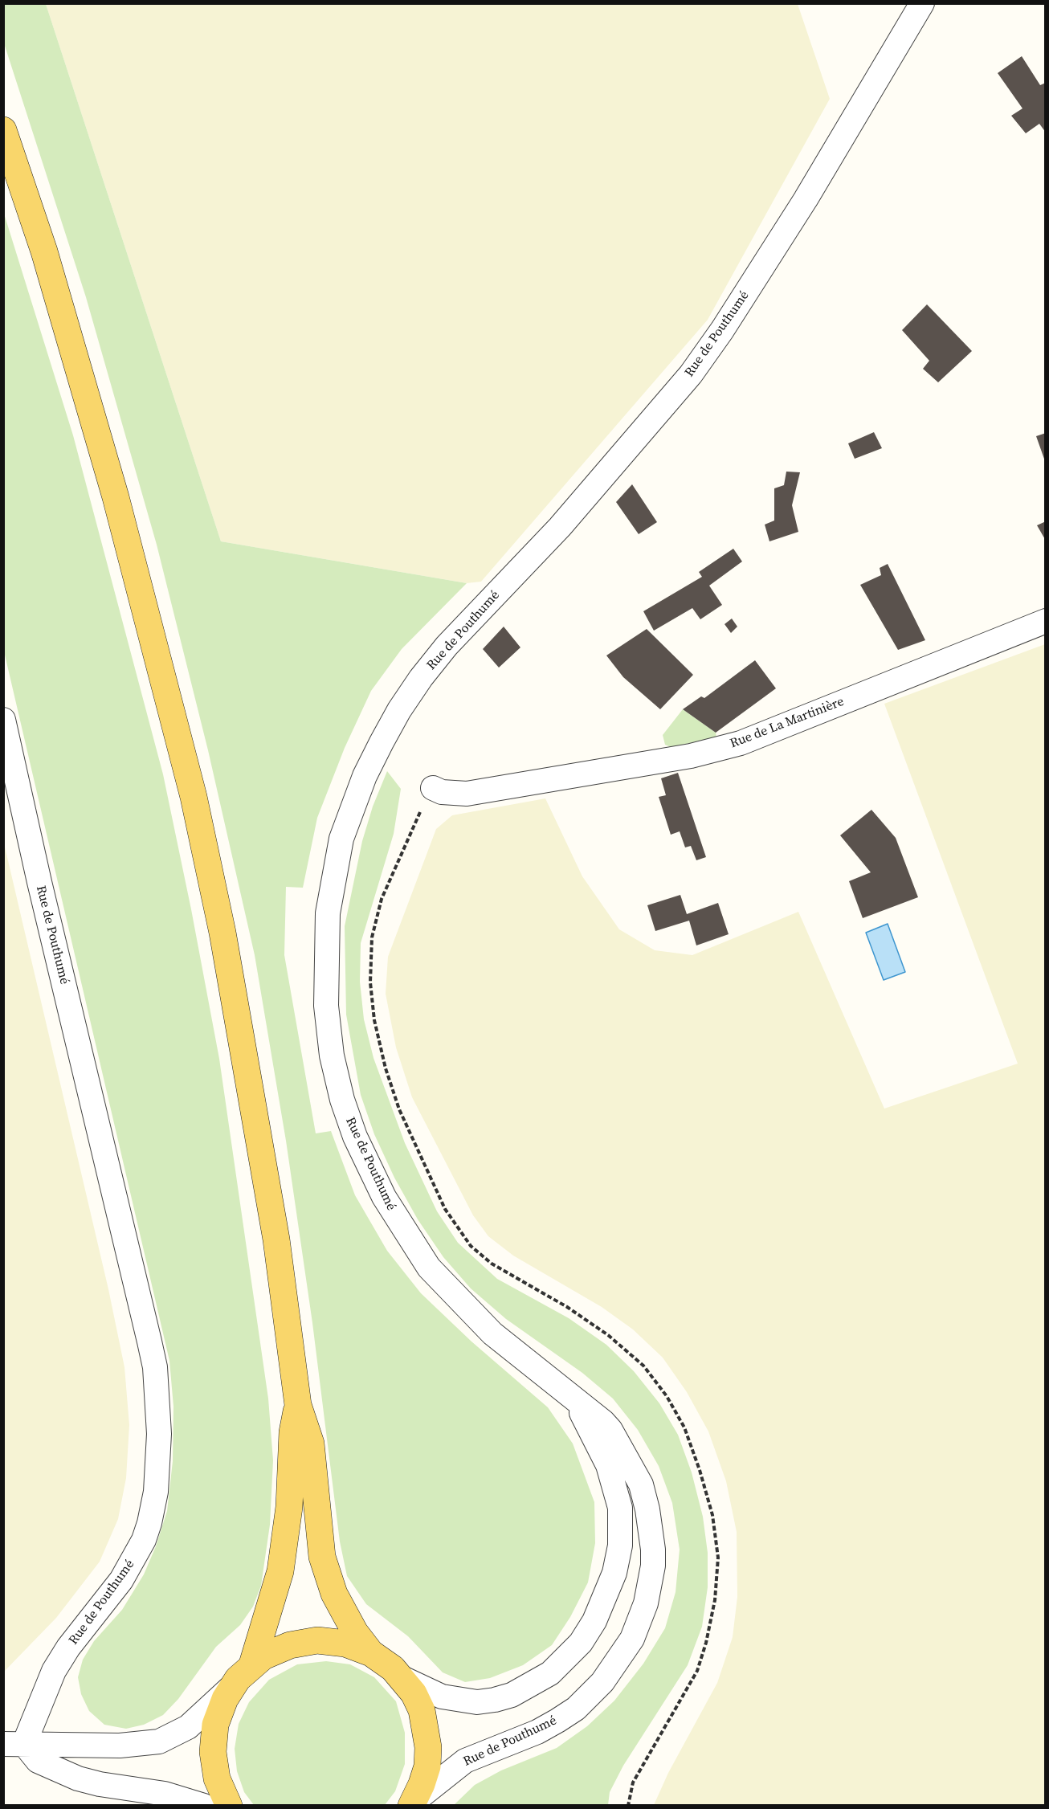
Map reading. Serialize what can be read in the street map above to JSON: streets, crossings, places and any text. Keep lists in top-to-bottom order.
{
  "streets": {
    "street": ["Rue de Pouthumé", "Rue de La Martinière"]
  }
}
